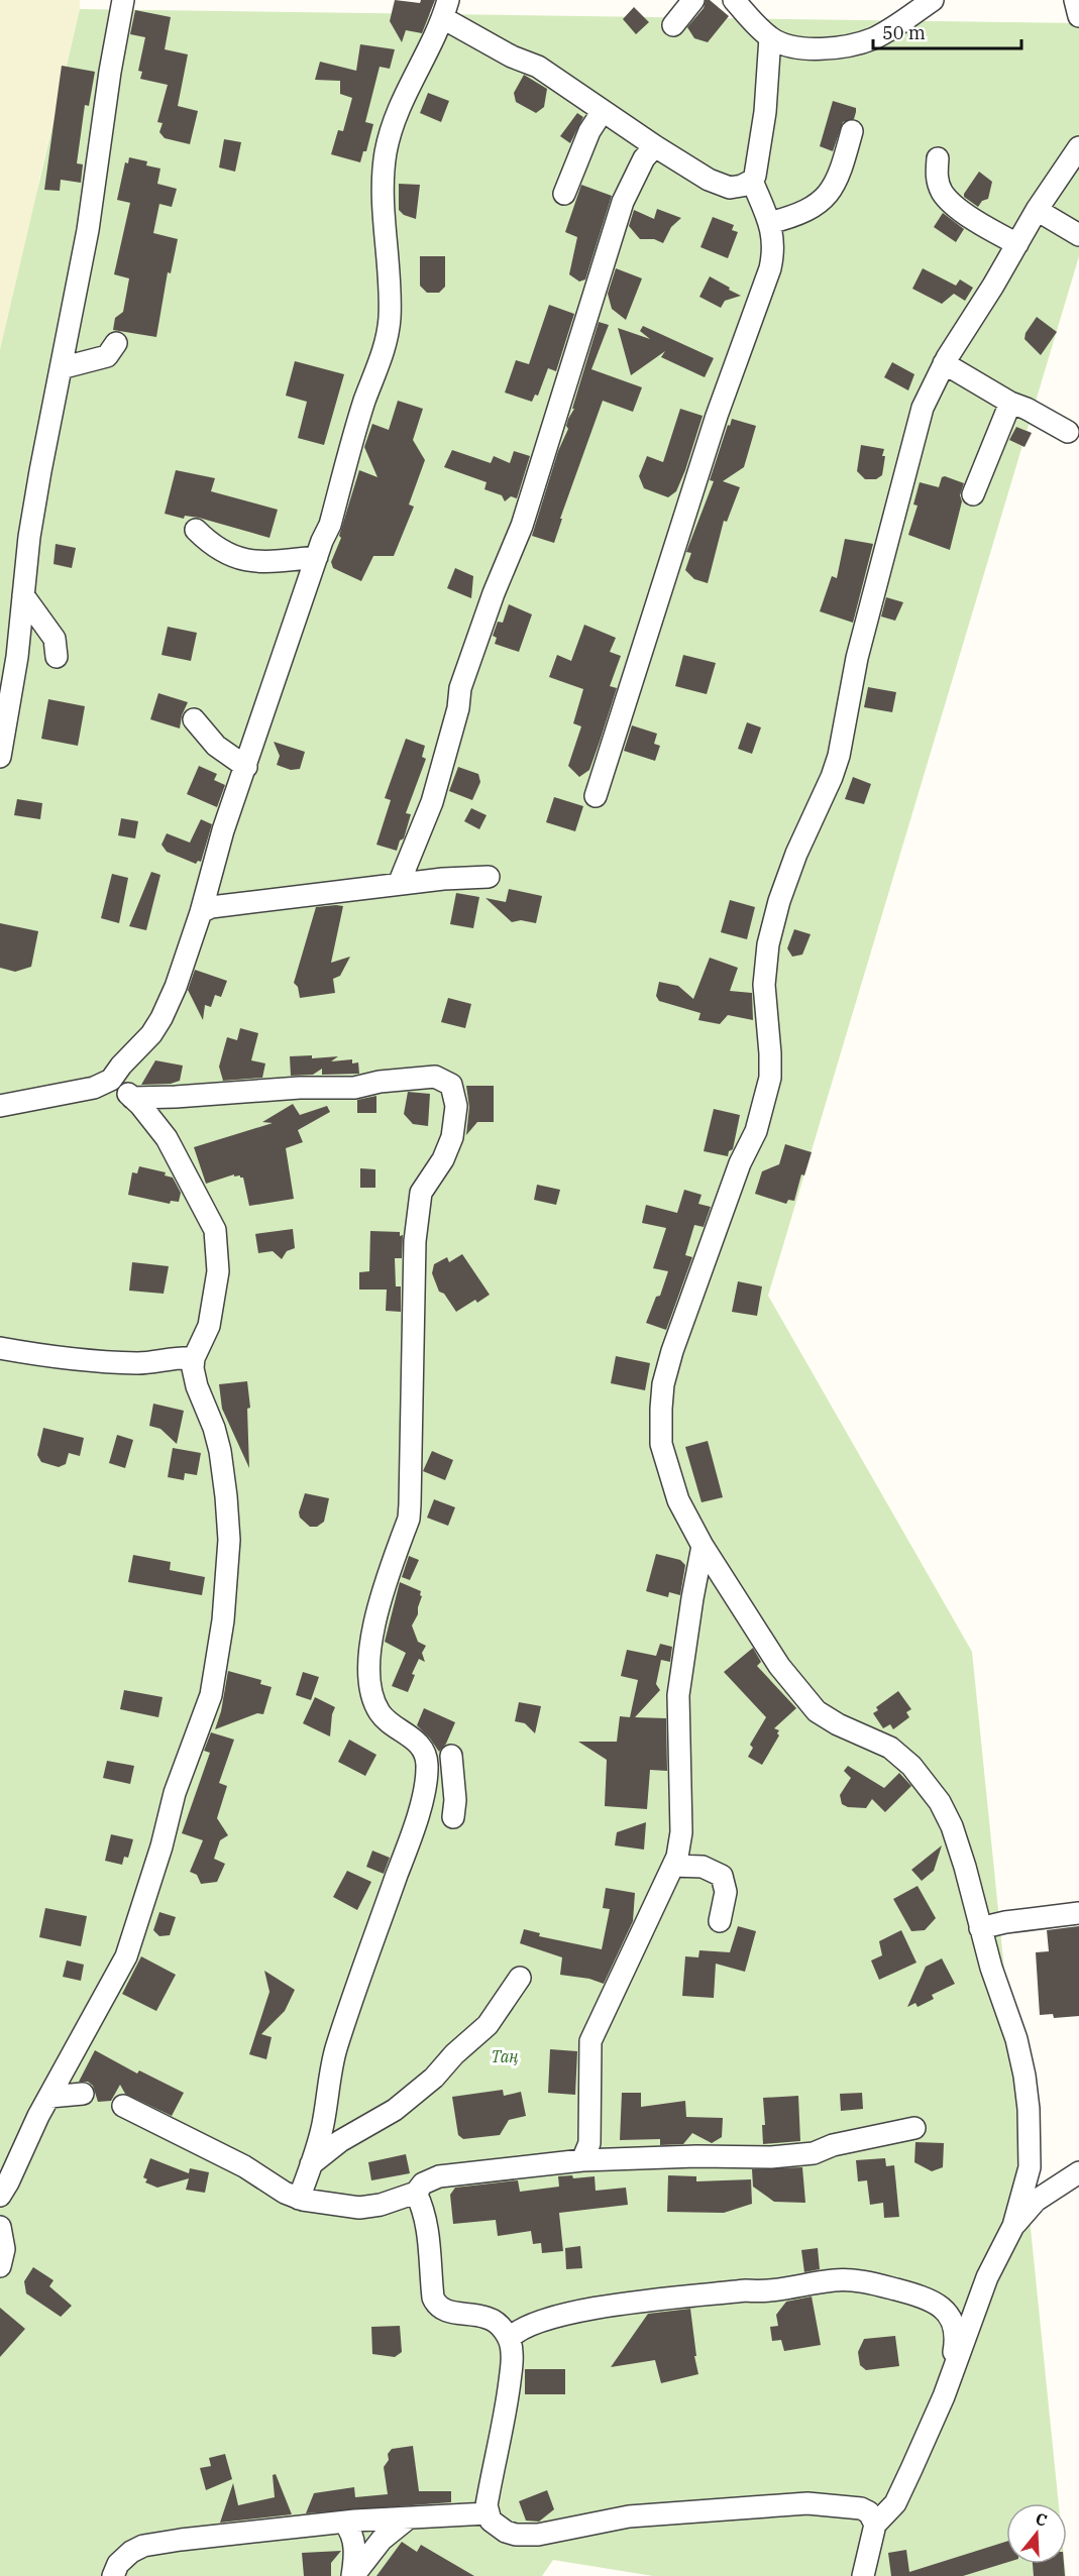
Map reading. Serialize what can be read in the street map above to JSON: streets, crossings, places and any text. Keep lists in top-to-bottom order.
{
  "parks": ["Таң"],
  "scale_bar": "50 m",
  "north": "top"
}
